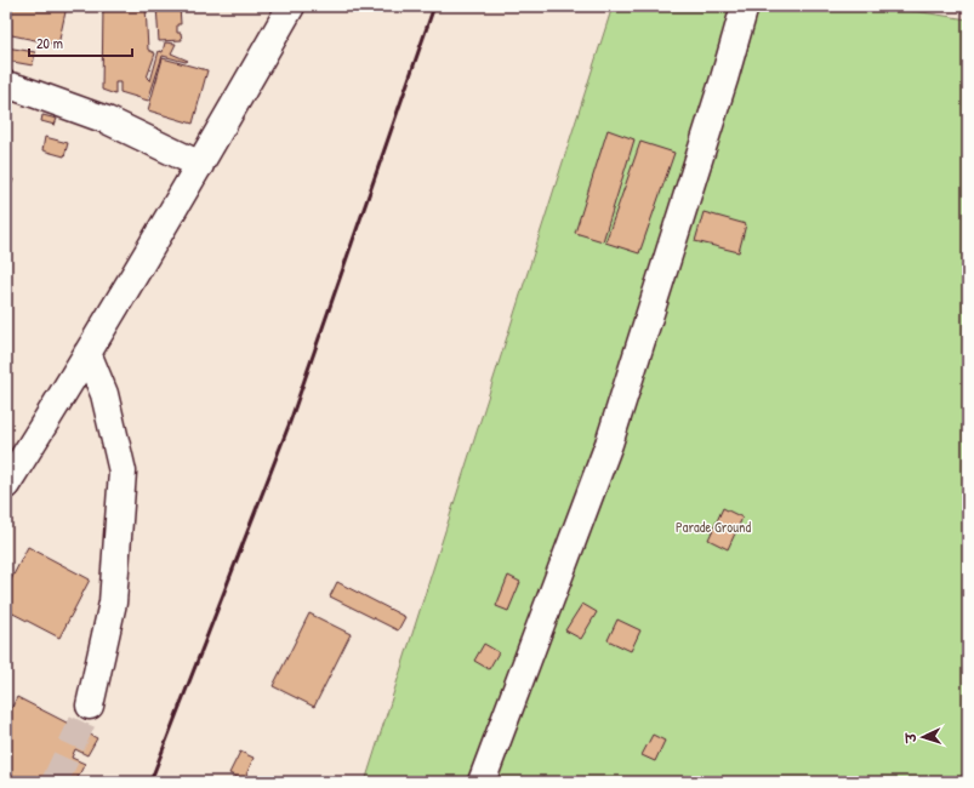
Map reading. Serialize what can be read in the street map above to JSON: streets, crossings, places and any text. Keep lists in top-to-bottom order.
{
  "parks": ["Parade Ground"],
  "scale_bar": "20 m",
  "north": "left"
}
